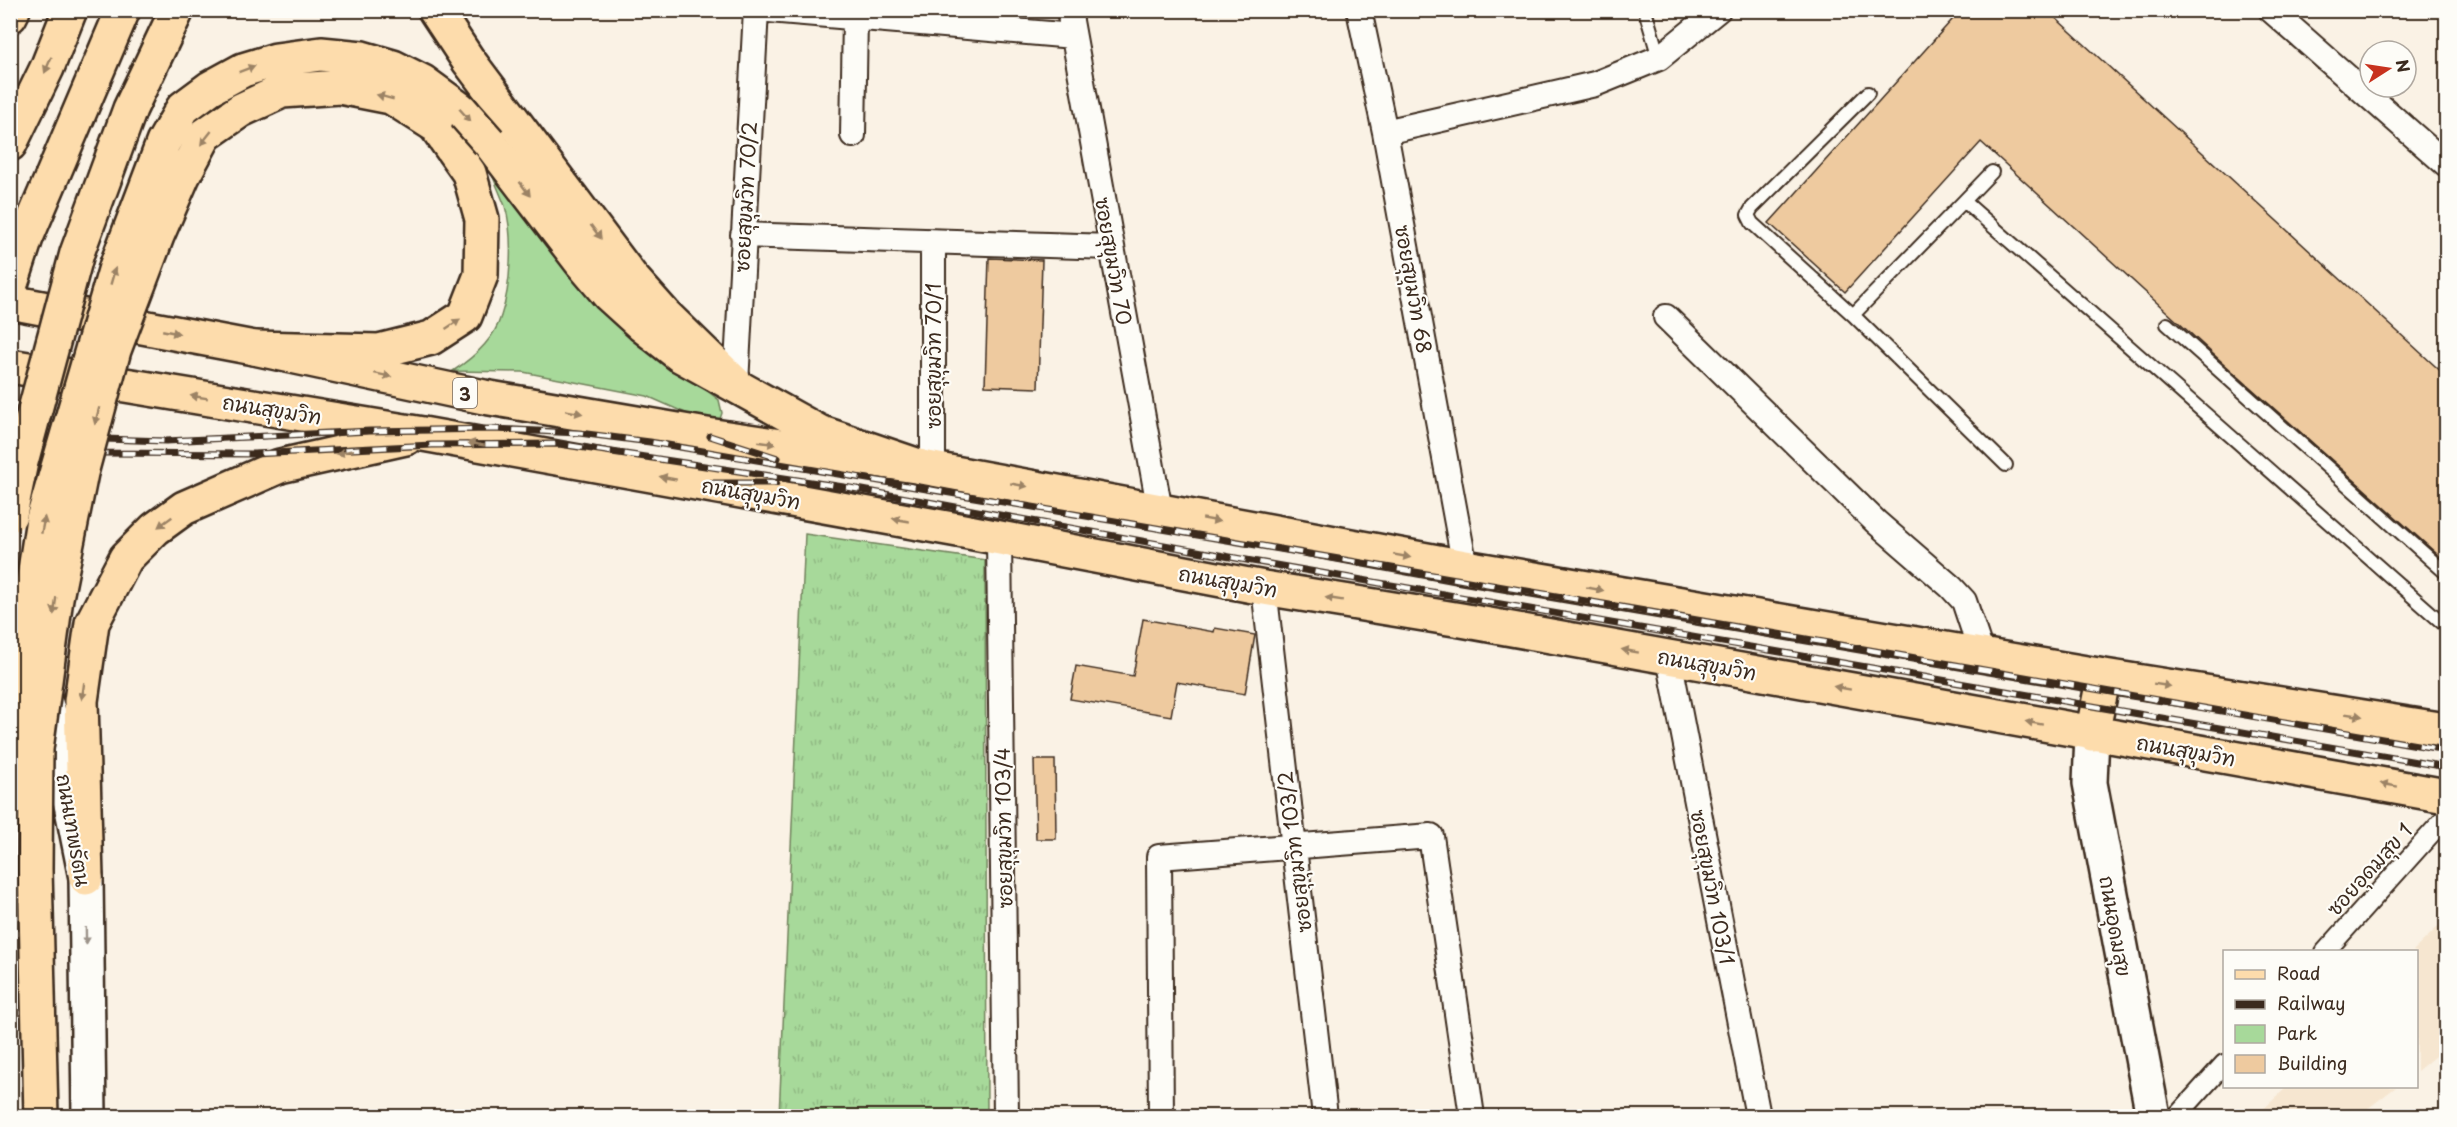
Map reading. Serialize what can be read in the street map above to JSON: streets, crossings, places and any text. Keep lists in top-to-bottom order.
{
  "streets": {
    "main road": [
      "3",
      "ถนนสุขุมวิท",
      "ถนนเทพรัตน",
      "ถนนอุดมสุข"
    ],
    "street": [
      "ซอยสุขุมวิท 70/2",
      "ซอยสุขุมวิท 70",
      "ซอยสุขุมวิท 68",
      "ซอยสุขุมวิท 70/1",
      "ซอยสุขุมวิท 103/4",
      "ซอยสุขุมวิท 103/2",
      "ซอยอุดมสุข 1",
      "ซอยสุขุมวิท 103/1"
    ]
  },
  "crossings": [
    ["ซอยสุขุมวิท 70/1", "3"],
    ["ถนนสุขุมวิท", "ซอยสุขุมวิท 103/4"],
    ["ถนนสุขุมวิท", "ซอยสุขุมวิท 103/2"],
    ["ถนนสุขุมวิท", "ซอยสุขุมวิท 103/1"],
    ["ถนนสุขุมวิท", "ถนนอุดมสุข"]
  ],
  "one_way": ["ถนนเทพรัตน"],
  "legend": [
    "Road",
    "Railway",
    "Park",
    "Building"
  ],
  "north": "right"
}
